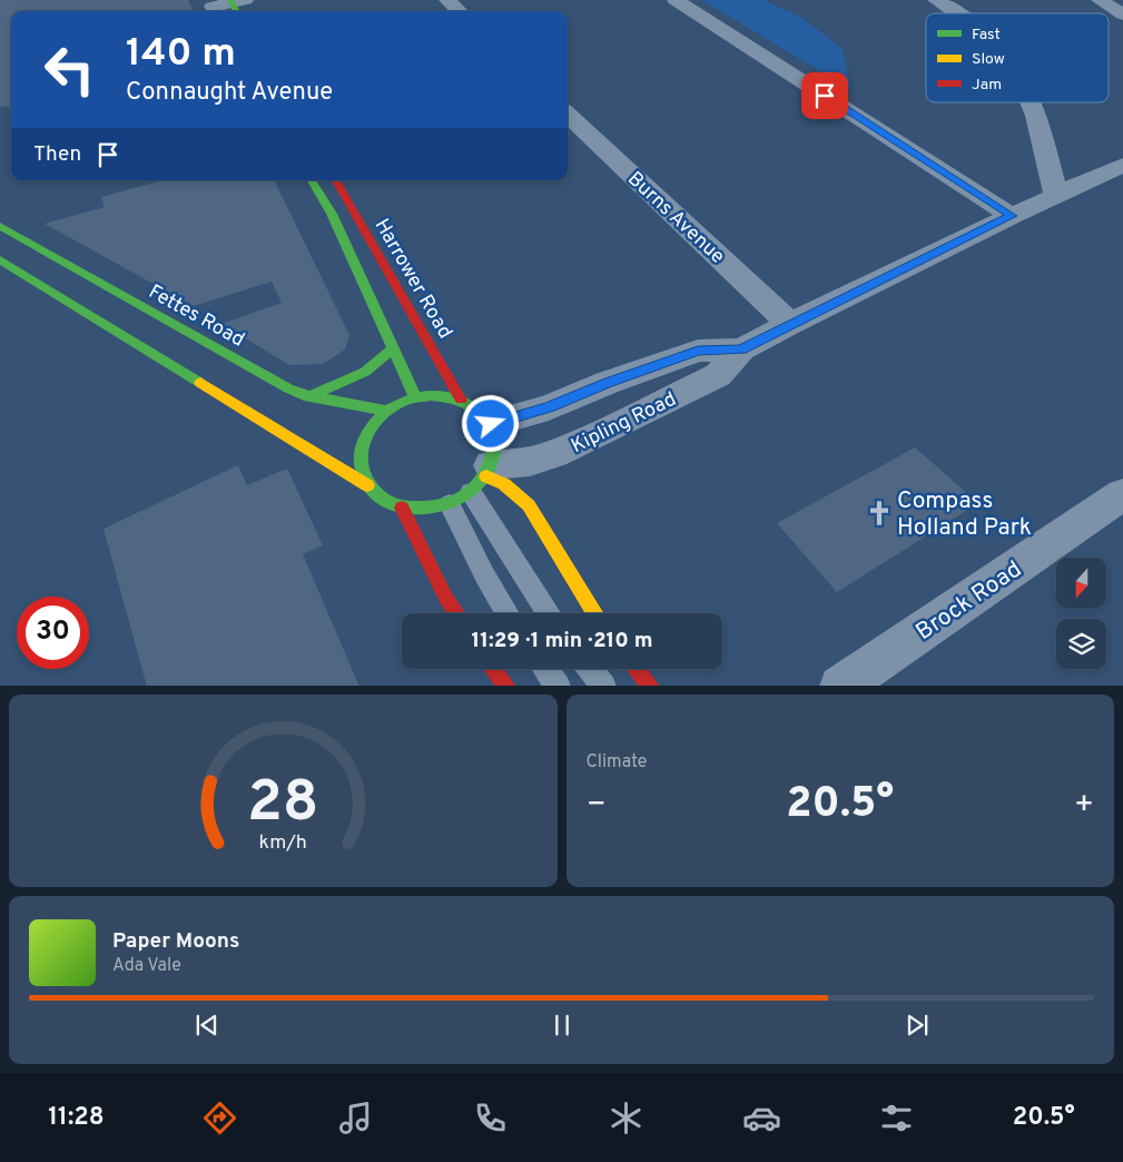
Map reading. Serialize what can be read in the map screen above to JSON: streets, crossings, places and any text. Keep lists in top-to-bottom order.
{
  "streets": {
    "main road": ["Harrower Road", "Fettes Road"],
    "street": ["Burns Avenue", "Kipling Road", "Brock Road"]
  },
  "crossings": [
    ["Burns Avenue", "Kipling Road"],
    ["Harrower Road", "Fettes Road"],
    ["Harrower Road", "Kipling Road"],
    ["Fettes Road", "Kipling Road"]
  ],
  "places": {
    "church": ["Compass Holland Park"]
  },
  "legend": ["Fast", "Slow", "Jam"],
  "north": "bottom",
  "page": {
    "turn": ["140 m", "Connaught Avenue"],
    "then": "Then",
    "limit": "30",
    "trip": "11:29 · 1 min · 210 m",
    "tile": "Climate",
    "heat": ["−", "20.5°", "+"],
    "song": ["Paper Moons", "Ada Vale"],
    "tabs": ["11:28", "20.5°"],
    "gauge": ["28", "km/h"]
  }
}
